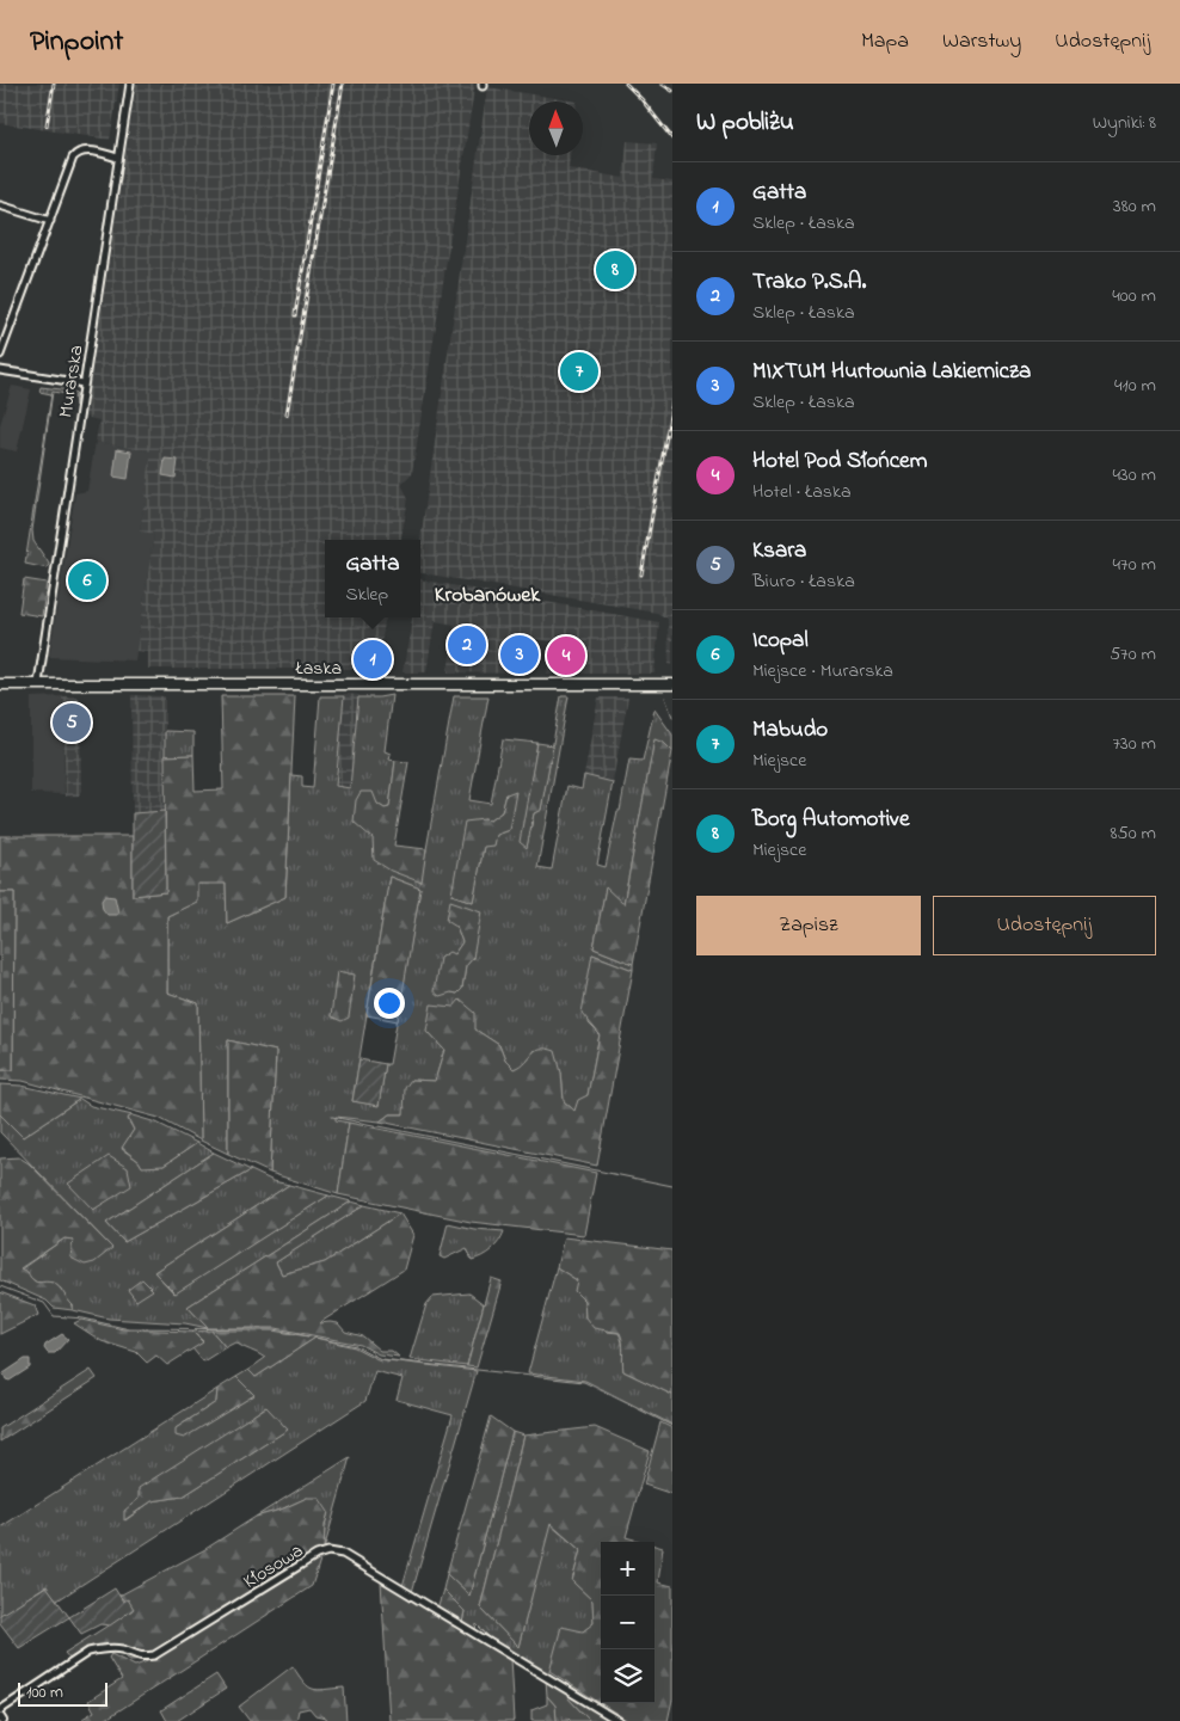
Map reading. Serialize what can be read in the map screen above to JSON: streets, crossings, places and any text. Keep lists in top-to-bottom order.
{
  "streets": {
    "main road": ["Łaska"],
    "street": ["Murarska", "Kłosowa"]
  },
  "crossings": [
    ["Murarska", "Łaska"]
  ],
  "districts": ["Krobanówek"],
  "scale_bar": "100 m",
  "north": "top",
  "page": {
    "header": "Pinpoint",
    "nav": ["Mapa", "Warstwy", "Udostępnij"],
    "heading": ["W pobliżu", "Wyniki: 8"],
    "list": [
      {
        "mark": "1",
        "name": "Gatta",
        "note": "Sklep · Łaska",
        "value": "380 m"
      },
      {
        "mark": "2",
        "name": "Trako P.S.A.",
        "note": "Sklep · Łaska",
        "value": "400 m"
      },
      {
        "mark": "3",
        "name": "MIXTUM Hurtownia Lakiernicza",
        "note": "Sklep · Łaska",
        "value": "410 m"
      },
      {
        "mark": "4",
        "name": "Hotel Pod Słońcem",
        "note": "Hotel · Łaska",
        "value": "430 m"
      },
      {
        "mark": "5",
        "name": "Ksara",
        "note": "Biuro · Łaska",
        "value": "470 m"
      },
      {
        "mark": "6",
        "name": "Icopal",
        "note": "Miejsce · Murarska",
        "value": "570 m"
      },
      {
        "mark": "7",
        "name": "Mabudo",
        "note": "Miejsce",
        "value": "730 m"
      },
      {
        "mark": "8",
        "name": "Borg Automotive",
        "note": "Miejsce",
        "value": "850 m"
      }
    ],
    "pins": [
      "8",
      "7",
      "6",
      "2",
      "3",
      "4",
      "1",
      "5"
    ],
    "popup": ["Gatta", "Sklep"],
    "buttons": ["Zapisz", "Udostępnij"],
    "map_buttons": ["+", "−"],
    "scale": "100 m"
  }
}
